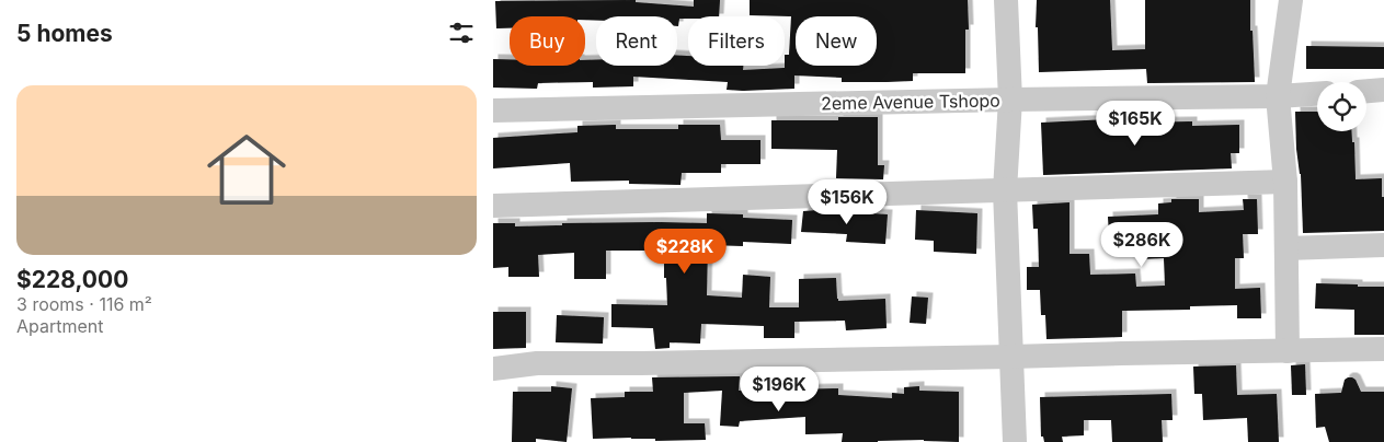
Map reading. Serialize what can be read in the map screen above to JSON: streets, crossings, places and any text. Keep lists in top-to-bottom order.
{
  "streets": {
    "street": ["2eme Avenue Tshopo"]
  },
  "page": {
    "heading": "5 homes",
    "chip": [
      "Buy",
      "Rent",
      "Filters",
      "New"
    ],
    "list": [
      {
        "name": "$228,000",
        "note": "3 rooms · 116 m² · Apartment"
      }
    ],
    "price": [
      "$165K",
      "$156K",
      "$286K",
      "$228K",
      "$196K"
    ]
  }
}
